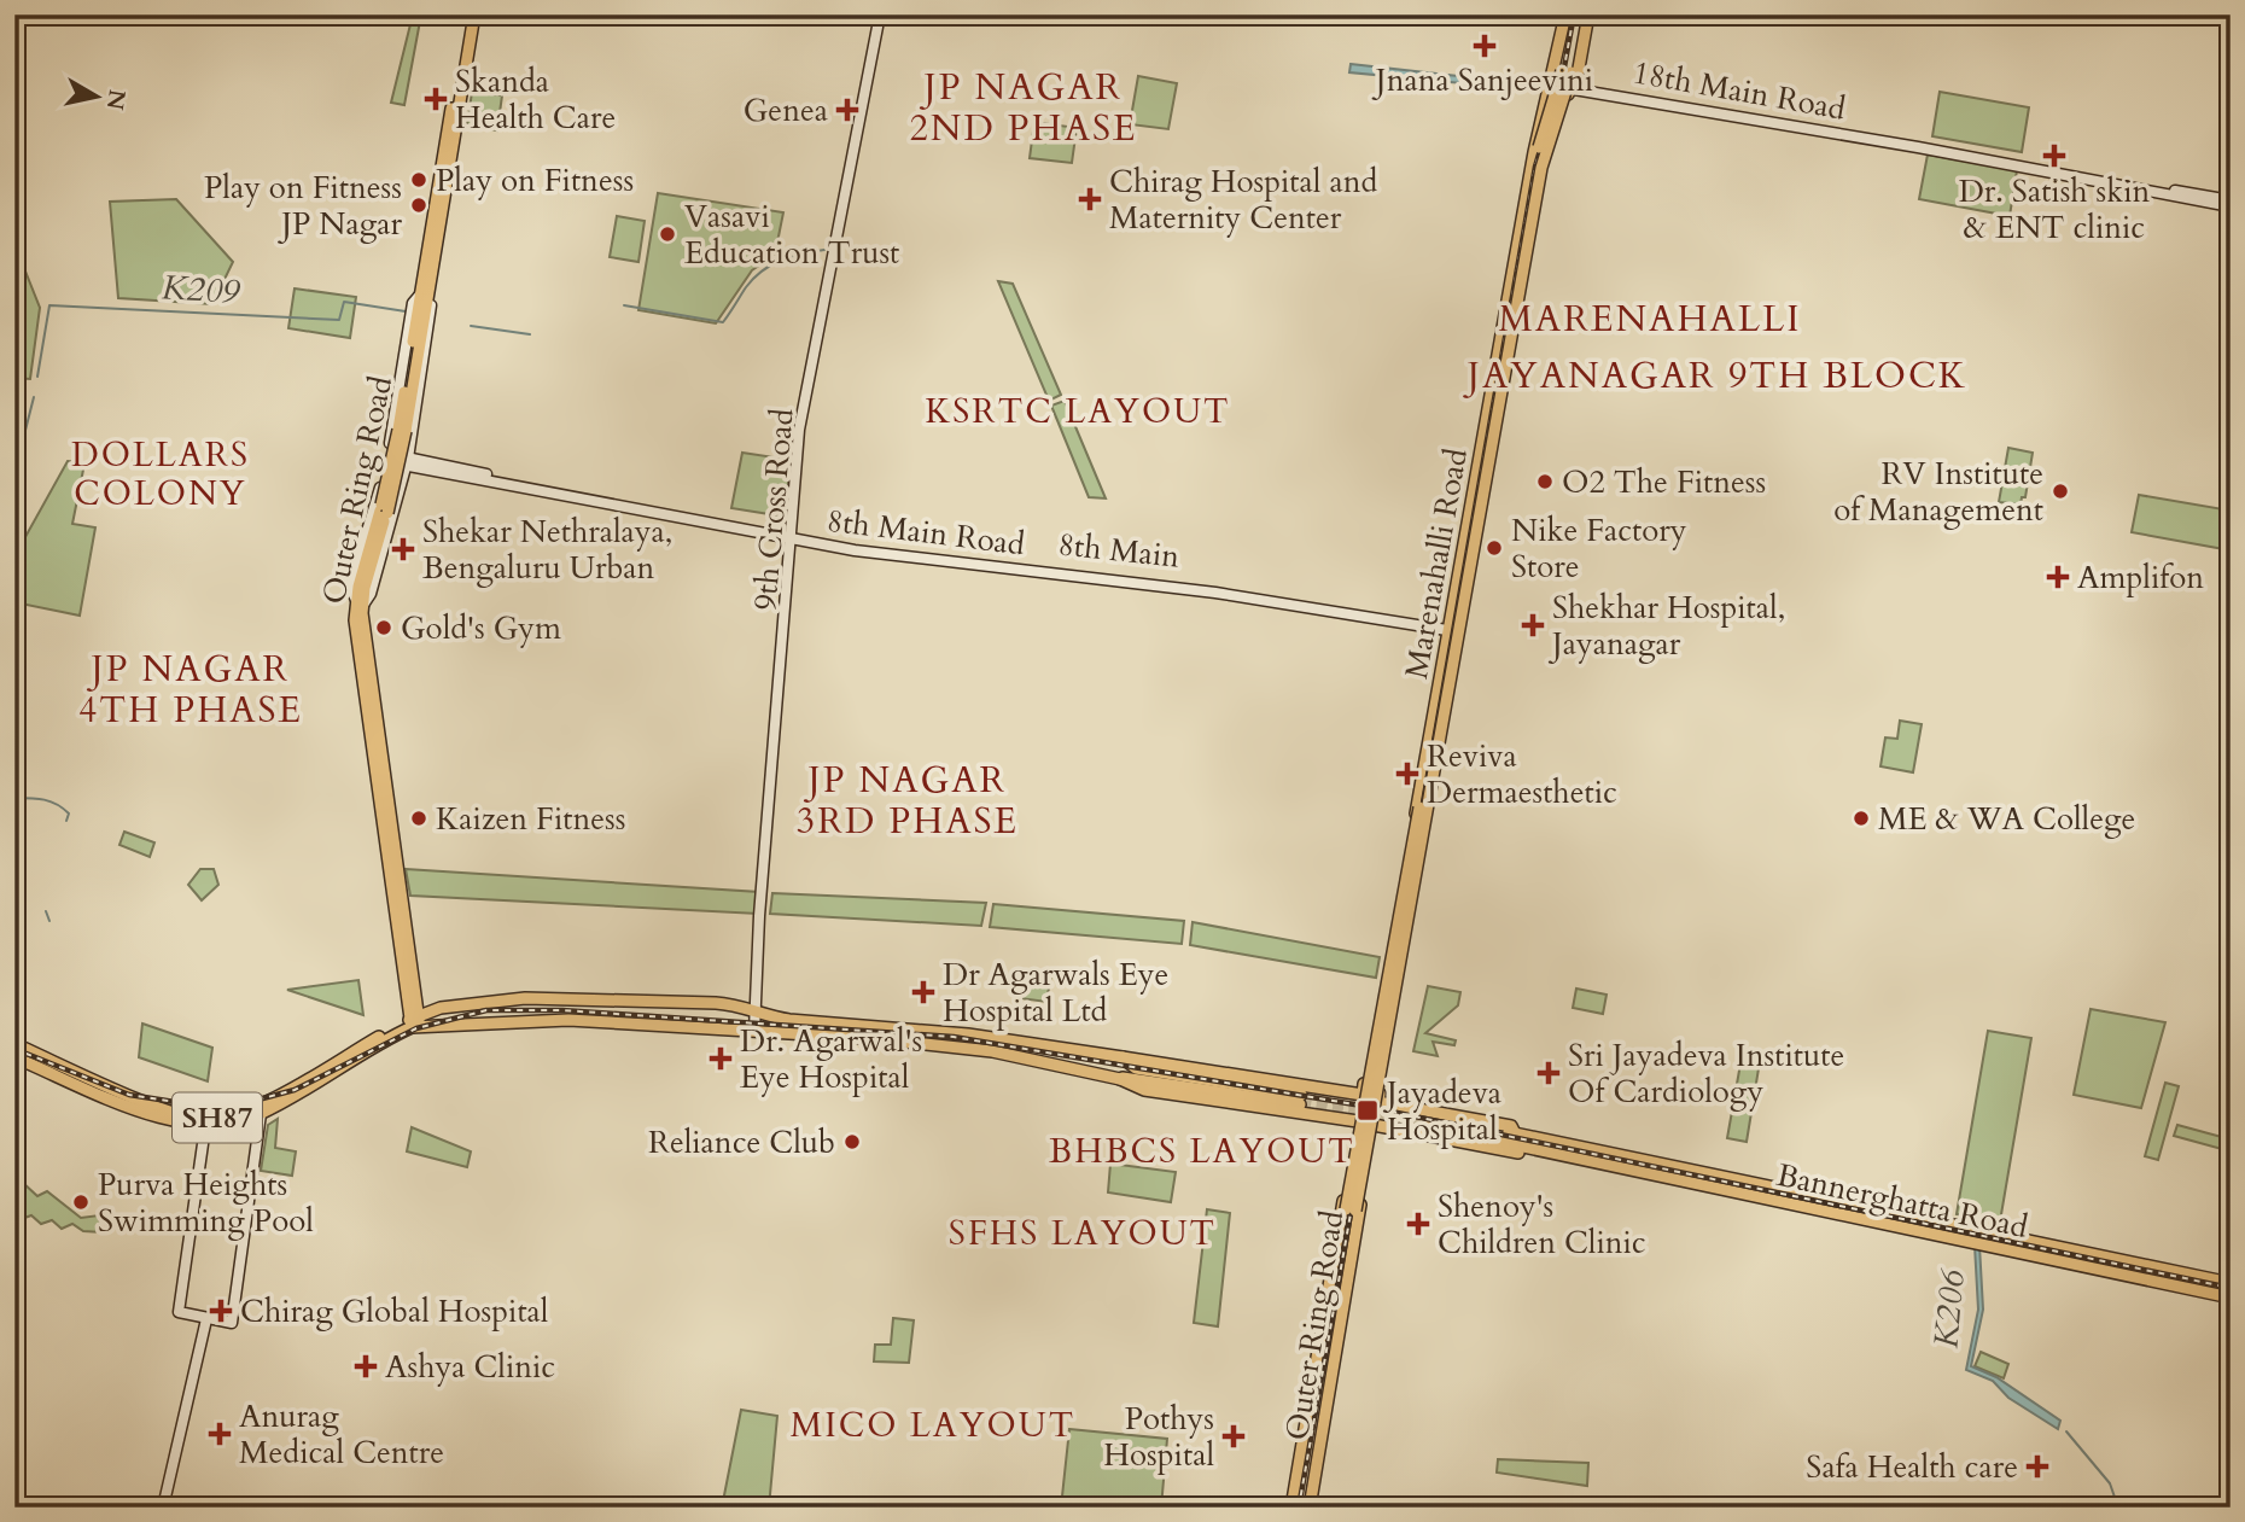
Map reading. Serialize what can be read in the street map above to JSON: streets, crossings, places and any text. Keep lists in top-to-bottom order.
{
  "streets": {
    "main road": [
      "18th Main Road",
      "Outer Ring Road",
      "9th Cross Road",
      "8th Main Road",
      "8th Main",
      "Marenahalli Road",
      "SH87",
      "Bannerghatta Road"
    ]
  },
  "crossings": [
    ["18th Main Road", "Marenahalli Road"],
    ["Outer Ring Road", "8th Main Road"],
    ["Outer Ring Road", "Marenahalli Road"],
    ["Outer Ring Road", "SH87"],
    ["9th Cross Road", "8th Main Road"],
    ["9th Cross Road", "8th Main"],
    ["8th Main Road", "8th Main"],
    ["8th Main Road", "Marenahalli Road"],
    ["8th Main", "Marenahalli Road"]
  ],
  "districts": [
    "JP NAGAR 2ND PHASE",
    "MARENAHALLI",
    "JAYANAGAR 9TH BLOCK",
    "KSRTC LAYOUT",
    "DOLLARS COLONY",
    "JP NAGAR 4TH PHASE",
    "JP NAGAR 3RD PHASE",
    "BHBCS LAYOUT",
    "SFHS LAYOUT",
    "MICO LAYOUT"
  ],
  "water": ["K209", "K206"],
  "places": {
    "health": [
      "Jnana Sanjeevini",
      "Skanda Health Care",
      "Genea",
      "Dr. Satish skin & ENT clinic",
      "Chirag Hospital and Maternity Center",
      "Shekar Nethralaya, Bengaluru Urban",
      "Amplifon",
      "Shekhar Hospital, Jayanagar",
      "Reviva Dermaesthetic",
      "Dr Agarwals Eye Hospital Ltd",
      "Dr. Agarwal's Eye Hospital",
      "Sri Jayadeva Institute Of Cardiology",
      "Shenoy's Children Clinic",
      "Chirag Global Hospital",
      "Ashya Clinic",
      "Anurag Medical Centre",
      "Pothys Hospital",
      "Safa Health care"
    ],
    "other": [
      "Play on Fitness",
      "Play on Fitness JP Nagar",
      "Vasavi Education Trust",
      "O2 The Fitness",
      "RV Institute of Management",
      "Nike Factory Store",
      "Gold's Gym",
      "Kaizen Fitness",
      "ME & WA College",
      "Reliance Club",
      "Purva Heights Swimming Pool"
    ],
    "transit": ["Jayadeva Hospital"]
  },
  "north": "right"
}
